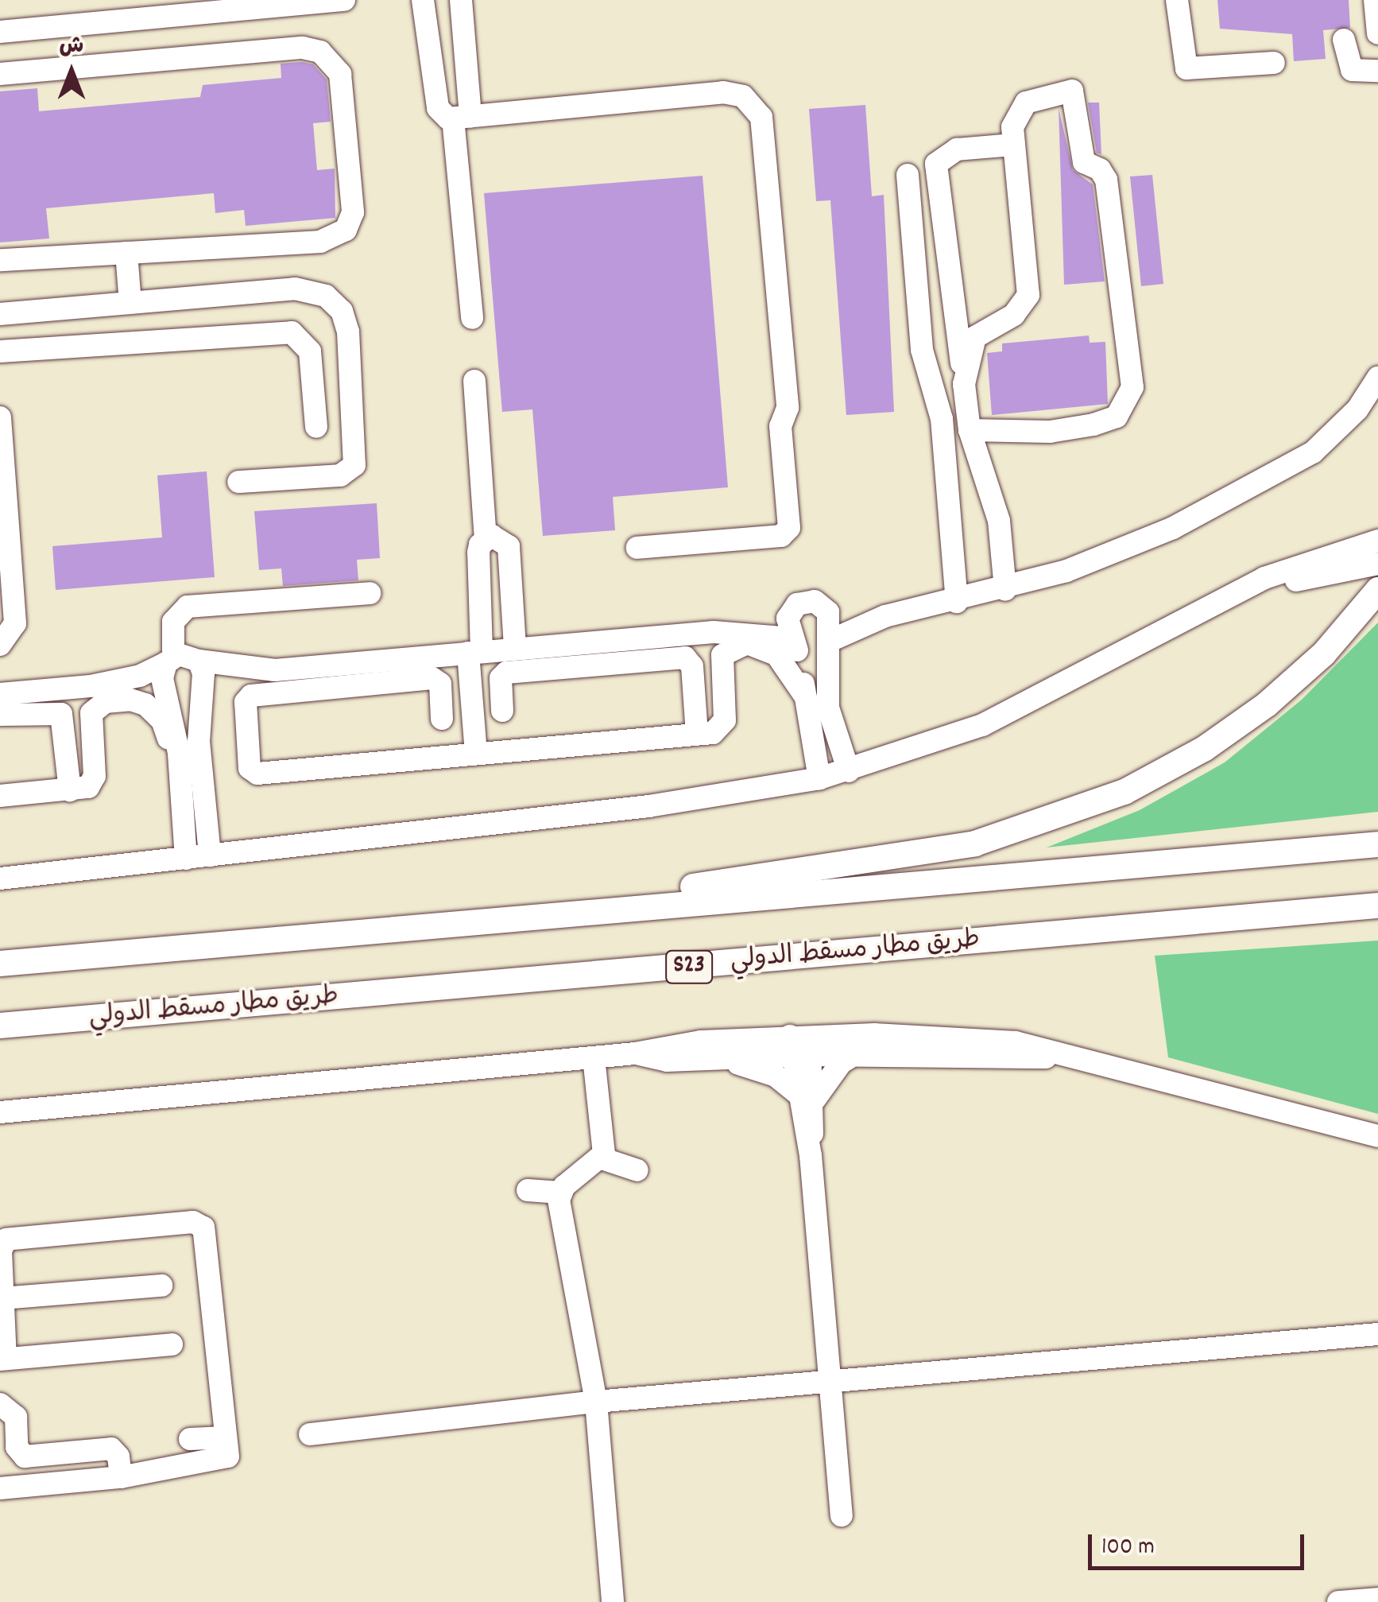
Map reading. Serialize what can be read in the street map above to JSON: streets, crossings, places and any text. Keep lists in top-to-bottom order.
{
  "streets": {
    "main road": ["طريق مطار مسقط الدولي", "S23"]
  },
  "scale_bar": "100 m",
  "north": "top"
}
